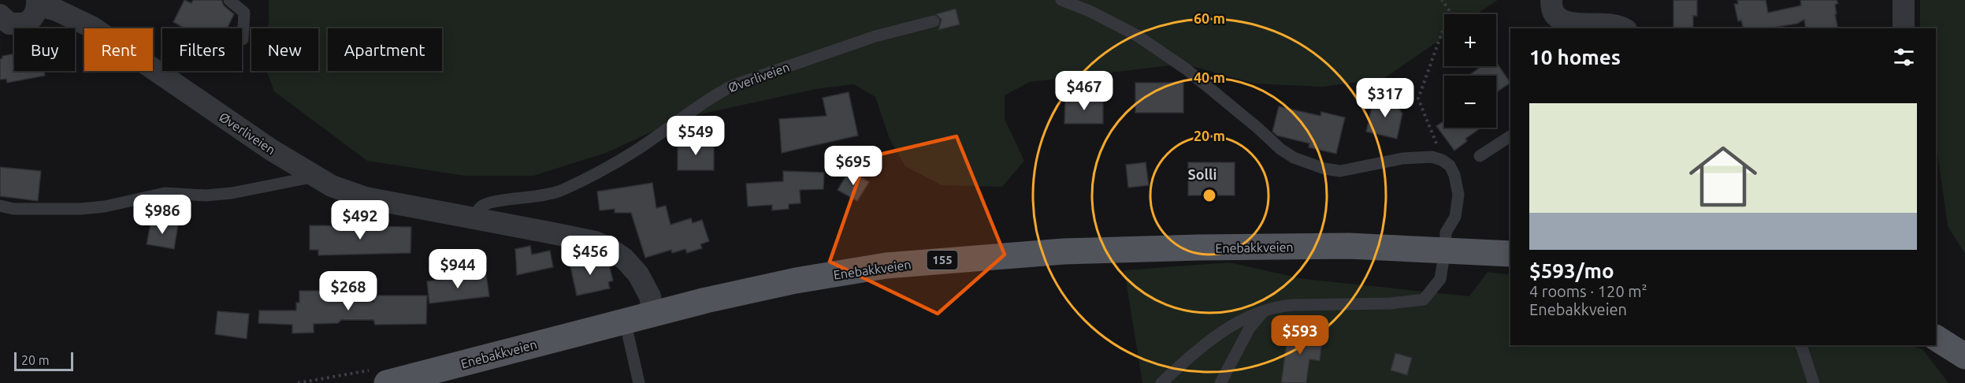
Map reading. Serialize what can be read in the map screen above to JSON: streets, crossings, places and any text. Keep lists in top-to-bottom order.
{
  "streets": {
    "main road": ["Enebakkveien", "155"],
    "street": ["Øverliveien"]
  },
  "crossings": [
    ["Øverliveien", "Enebakkveien"]
  ],
  "districts": ["Solli"],
  "scale_bar": "20 m",
  "page": {
    "map_buttons": ["+", "−"],
    "chip": [
      "Buy",
      "Rent",
      "Filters",
      "New",
      "Apartment"
    ],
    "heading": "10 homes",
    "price": [
      "$467",
      "$317",
      "$549",
      "$695",
      "$986",
      "$492",
      "$456",
      "$944",
      "$268",
      "$593"
    ],
    "list": [
      {
        "name": "$593/mo",
        "note": "4 rooms · 120 m² · Enebakkveien"
      }
    ],
    "scale": "20 m"
  },
  "rings": ["60 m", "40 m", "20 m"]
}
